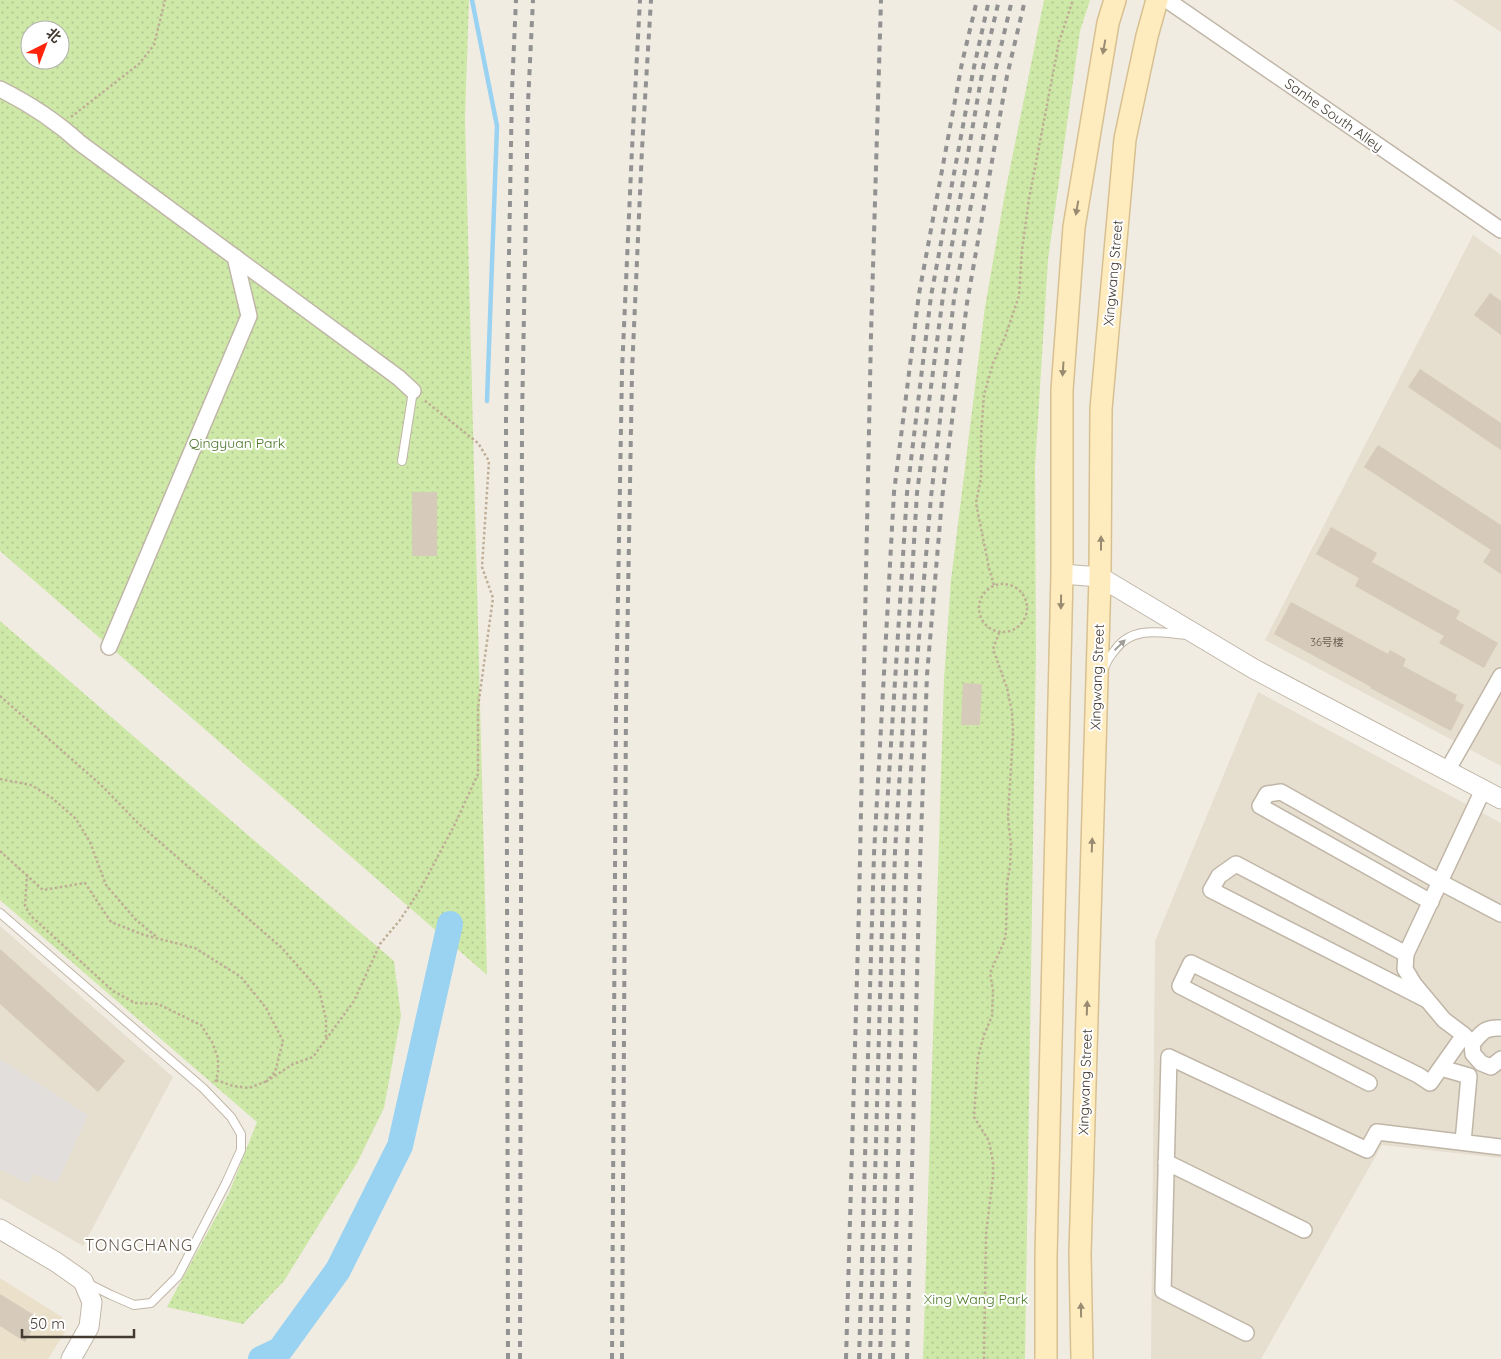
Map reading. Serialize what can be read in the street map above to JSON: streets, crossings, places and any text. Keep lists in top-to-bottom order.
{
  "streets": {
    "main road": ["Xingwang Street"],
    "street": ["Sanhe South Alley"]
  },
  "districts": ["TONGCHANG"],
  "parks": ["Qingyuan Park", "Xing Wang Park"],
  "house_numbers": ["36号楼"],
  "scale_bar": "50 m",
  "north": "top right"
}
